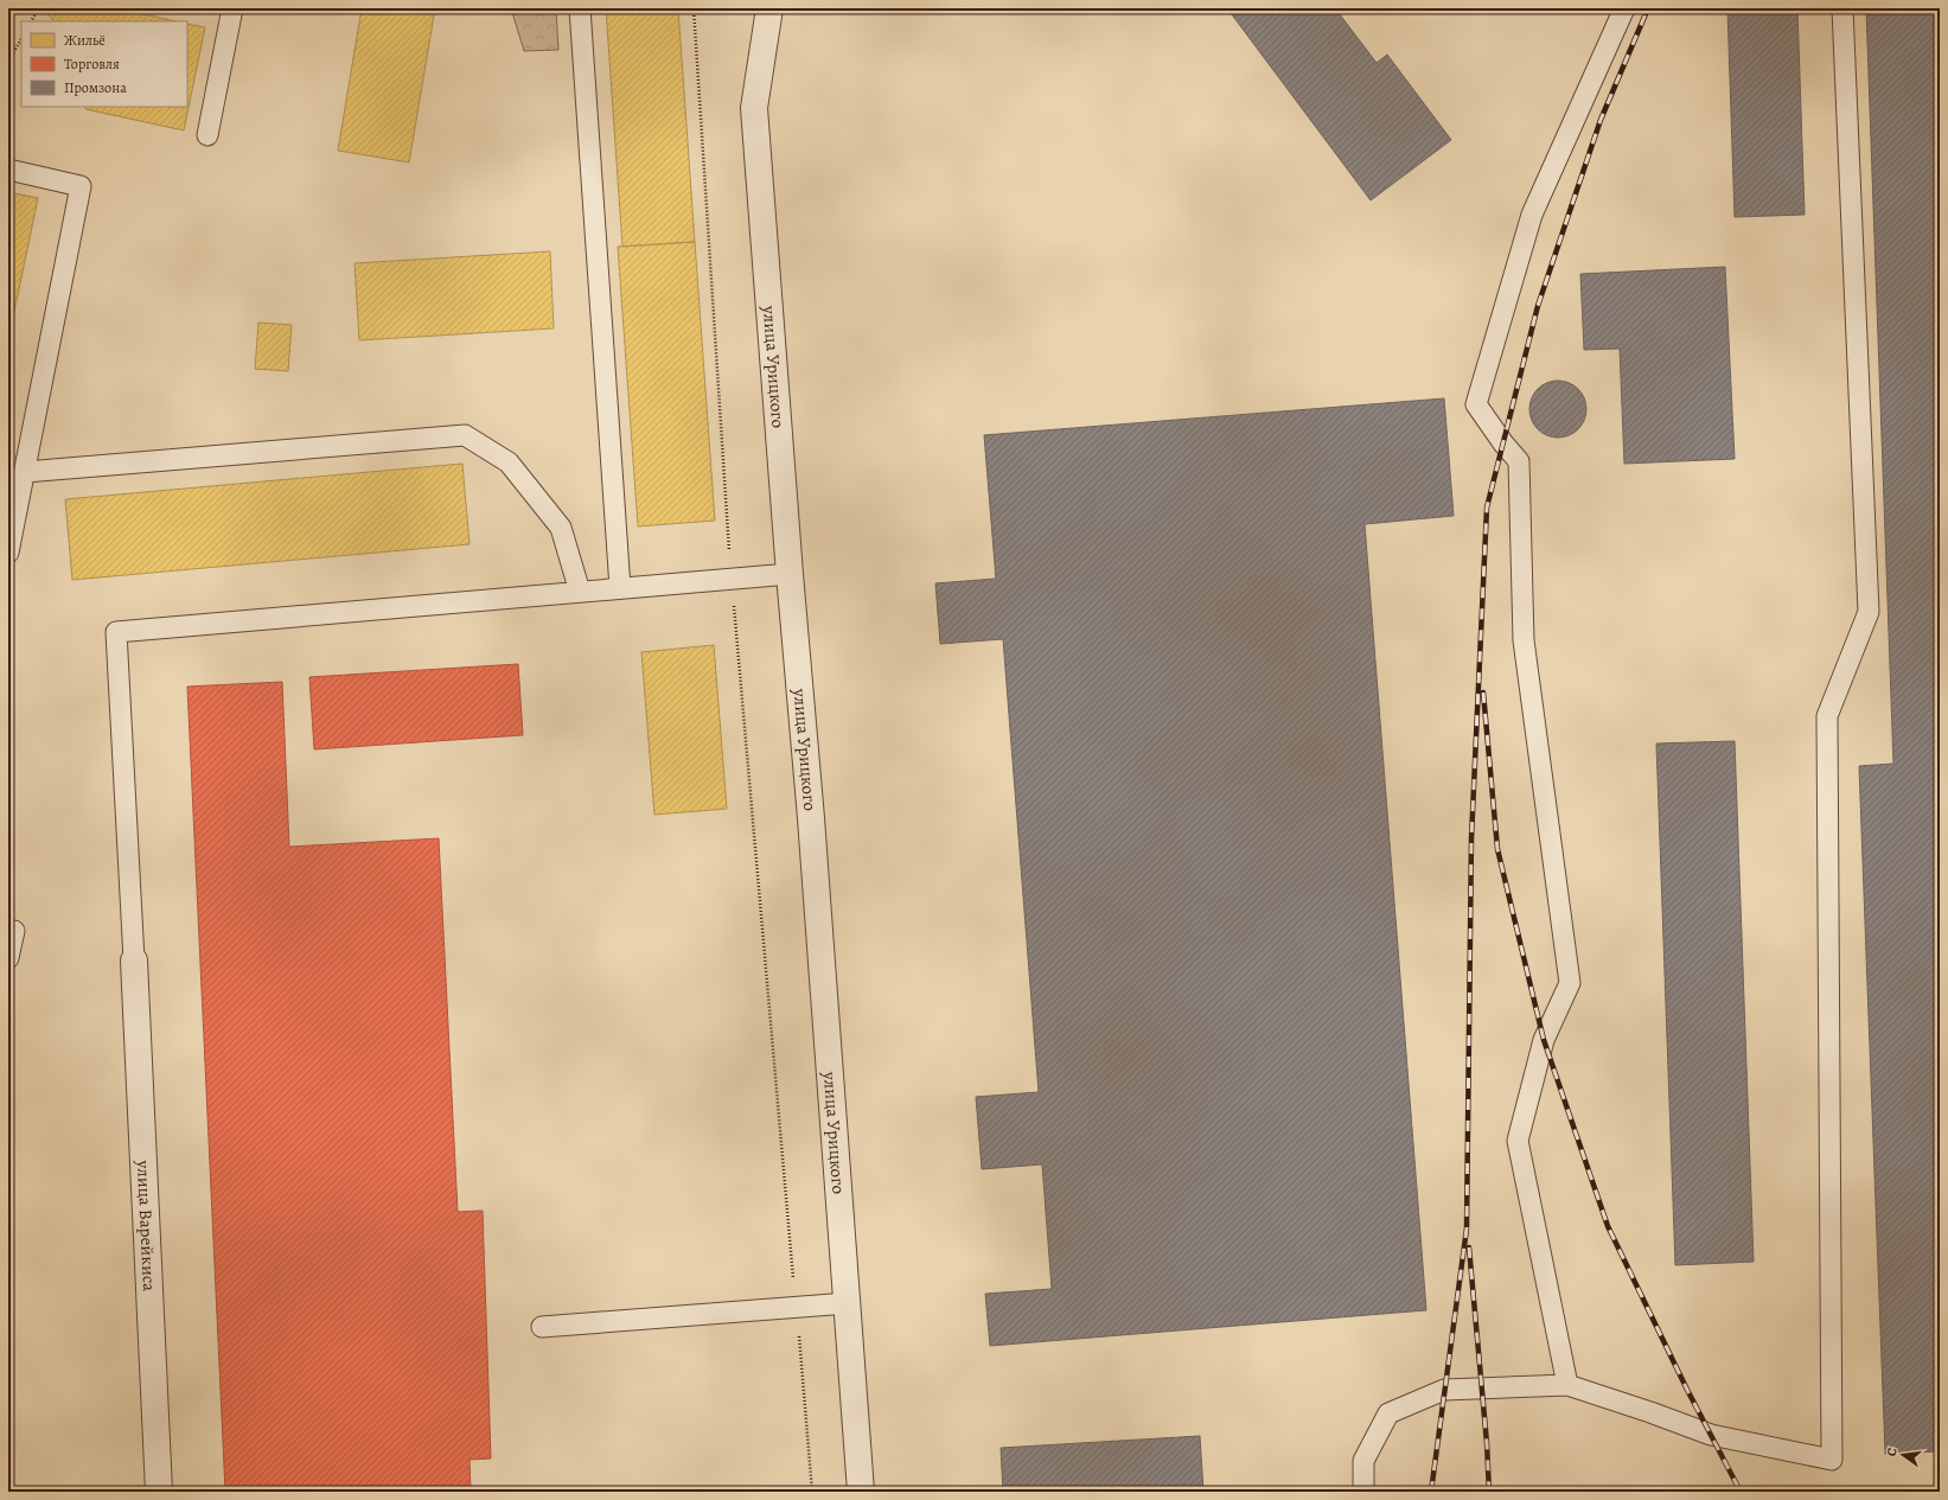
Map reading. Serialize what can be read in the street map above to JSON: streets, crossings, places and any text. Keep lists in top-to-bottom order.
{
  "streets": {
    "street": ["улица Урицкого", "улица Варейкиса"]
  },
  "legend": ["Жильё", "Торговля", "Промзона"],
  "north": "left"
}
